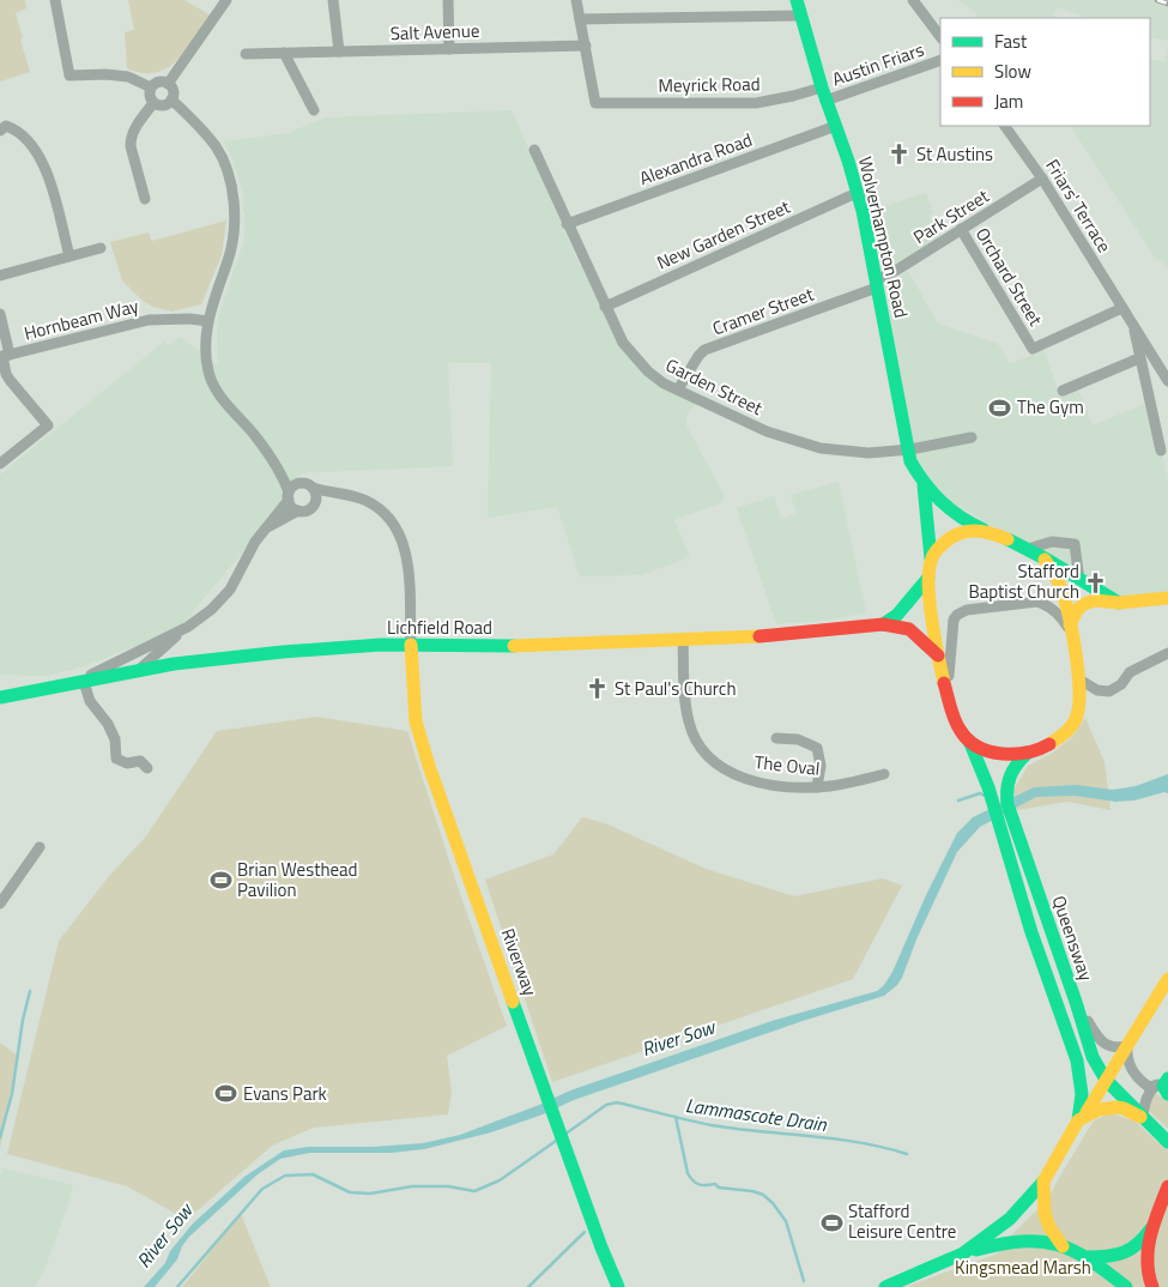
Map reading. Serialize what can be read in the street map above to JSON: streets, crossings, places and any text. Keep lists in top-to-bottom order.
{
  "streets": {
    "main road": [
      "Wolverhampton Road",
      "Lichfield Road",
      "Queensway",
      "Riverway"
    ],
    "street": [
      "Salt Avenue",
      "Austin Friars",
      "Meyrick Road",
      "Alexandra Road",
      "Friars' Terrace",
      "Park Street",
      "New Garden Street",
      "Orchard Street",
      "Cramer Street",
      "Hornbeam Way",
      "Garden Street",
      "The Oval"
    ]
  },
  "crossings": [
    ["Salt Avenue", "Meyrick Road"],
    ["Austin Friars", "Meyrick Road"],
    ["Austin Friars", "Wolverhampton Road"],
    ["Meyrick Road", "Wolverhampton Road"],
    ["Alexandra Road", "Wolverhampton Road"],
    ["Alexandra Road", "Garden Street"],
    ["Friars' Terrace", "Park Street"],
    ["Friars' Terrace", "Orchard Street"],
    ["Park Street", "Wolverhampton Road"],
    ["Park Street", "Orchard Street"],
    ["Park Street", "Cramer Street"],
    ["New Garden Street", "Wolverhampton Road"],
    ["New Garden Street", "Garden Street"],
    ["Wolverhampton Road", "Cramer Street"],
    ["Wolverhampton Road", "Garden Street"],
    ["Wolverhampton Road", "Lichfield Road"],
    ["Wolverhampton Road", "Queensway"],
    ["Cramer Street", "Garden Street"],
    ["Lichfield Road", "The Oval"],
    ["Lichfield Road", "Riverway"]
  ],
  "water": ["River Sow", "Lammascote Drain"],
  "parks": ["Kingsmead Marsh"],
  "places": {
    "church": ["St Austins", "Stafford Baptist Church", "St Paul's Church"],
    "sports": [
      "The Gym",
      "Brian Westhead Pavilion",
      "Evans Park",
      "Stafford Leisure Centre"
    ]
  },
  "legend": ["Fast", "Slow", "Jam"]
}
